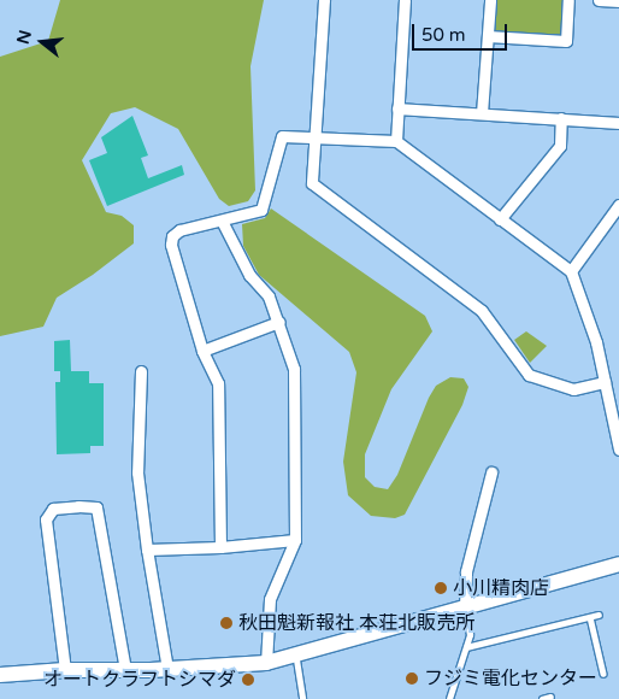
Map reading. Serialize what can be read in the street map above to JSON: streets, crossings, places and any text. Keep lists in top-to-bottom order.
{
  "places": [
    "小川精肉店",
    "秋田魁新報社 本荘北販売所",
    "フジミ電化センター",
    "オートクラフトシマダ"
  ],
  "scale_bar": "50 m",
  "north": "left"
}
